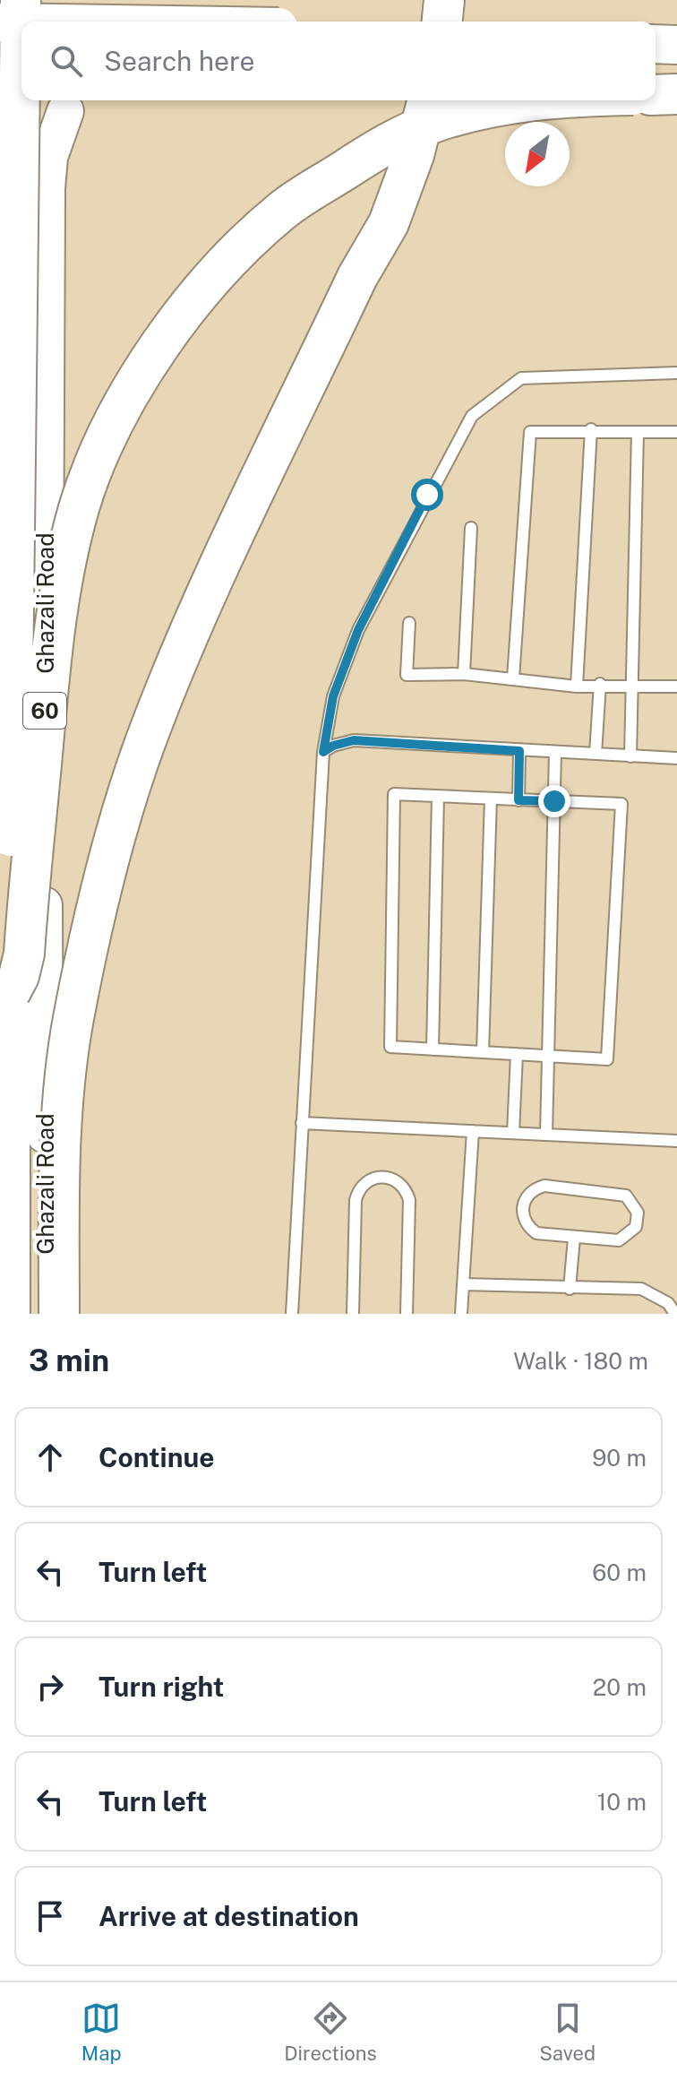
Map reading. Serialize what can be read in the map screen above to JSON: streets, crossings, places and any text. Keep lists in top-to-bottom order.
{
  "streets": {
    "highway": ["Ghazali Road", "60"]
  },
  "crossings": [
    ["Ghazali Road", "60"]
  ],
  "north": "bottom left",
  "page": {
    "search": "Search here",
    "heading": ["3 min", "Walk · 180 m"],
    "list": [
      ["Continue", "90 m"],
      ["Turn left", "60 m"],
      ["Turn right", "20 m"],
      ["Turn left", "10 m"],
      "Arrive at destination"
    ],
    "nav": ["Map", "Directions", "Saved"]
  }
}
